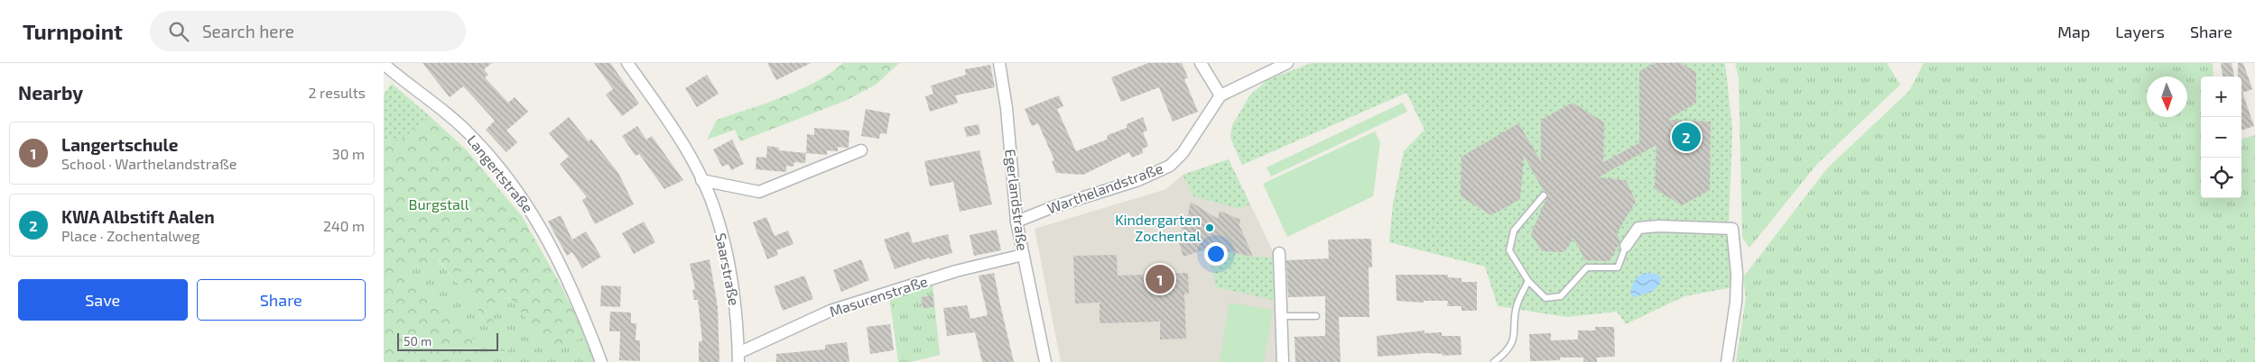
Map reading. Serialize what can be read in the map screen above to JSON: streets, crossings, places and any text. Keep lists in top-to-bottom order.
{
  "streets": {
    "street": [
      "Langertstraße",
      "Warthelandstraße",
      "Egerlandstraße",
      "Saarstraße",
      "Masurenstraße"
    ]
  },
  "crossings": [
    ["Warthelandstraße", "Egerlandstraße"],
    ["Egerlandstraße", "Masurenstraße"],
    ["Saarstraße", "Masurenstraße"]
  ],
  "parks": ["Burgstall"],
  "places": ["Kindergarten Zochental"],
  "scale_bar": "50 m",
  "north": "bottom",
  "page": {
    "header": "Turnpoint",
    "search": "Search here",
    "nav": ["Map", "Layers", "Share"],
    "heading": ["Nearby", "2 results"],
    "map_buttons": ["+", "−"],
    "pins": ["2", "1"],
    "list": [
      {
        "mark": "1",
        "name": "Langertschule",
        "note": "School · Warthelandstraße",
        "value": "30 m"
      },
      {
        "mark": "2",
        "name": "KWA Albstift Aalen",
        "note": "Place · Zochentalweg",
        "value": "240 m"
      }
    ],
    "buttons": ["Save", "Share"],
    "scale": "50 m"
  }
}
